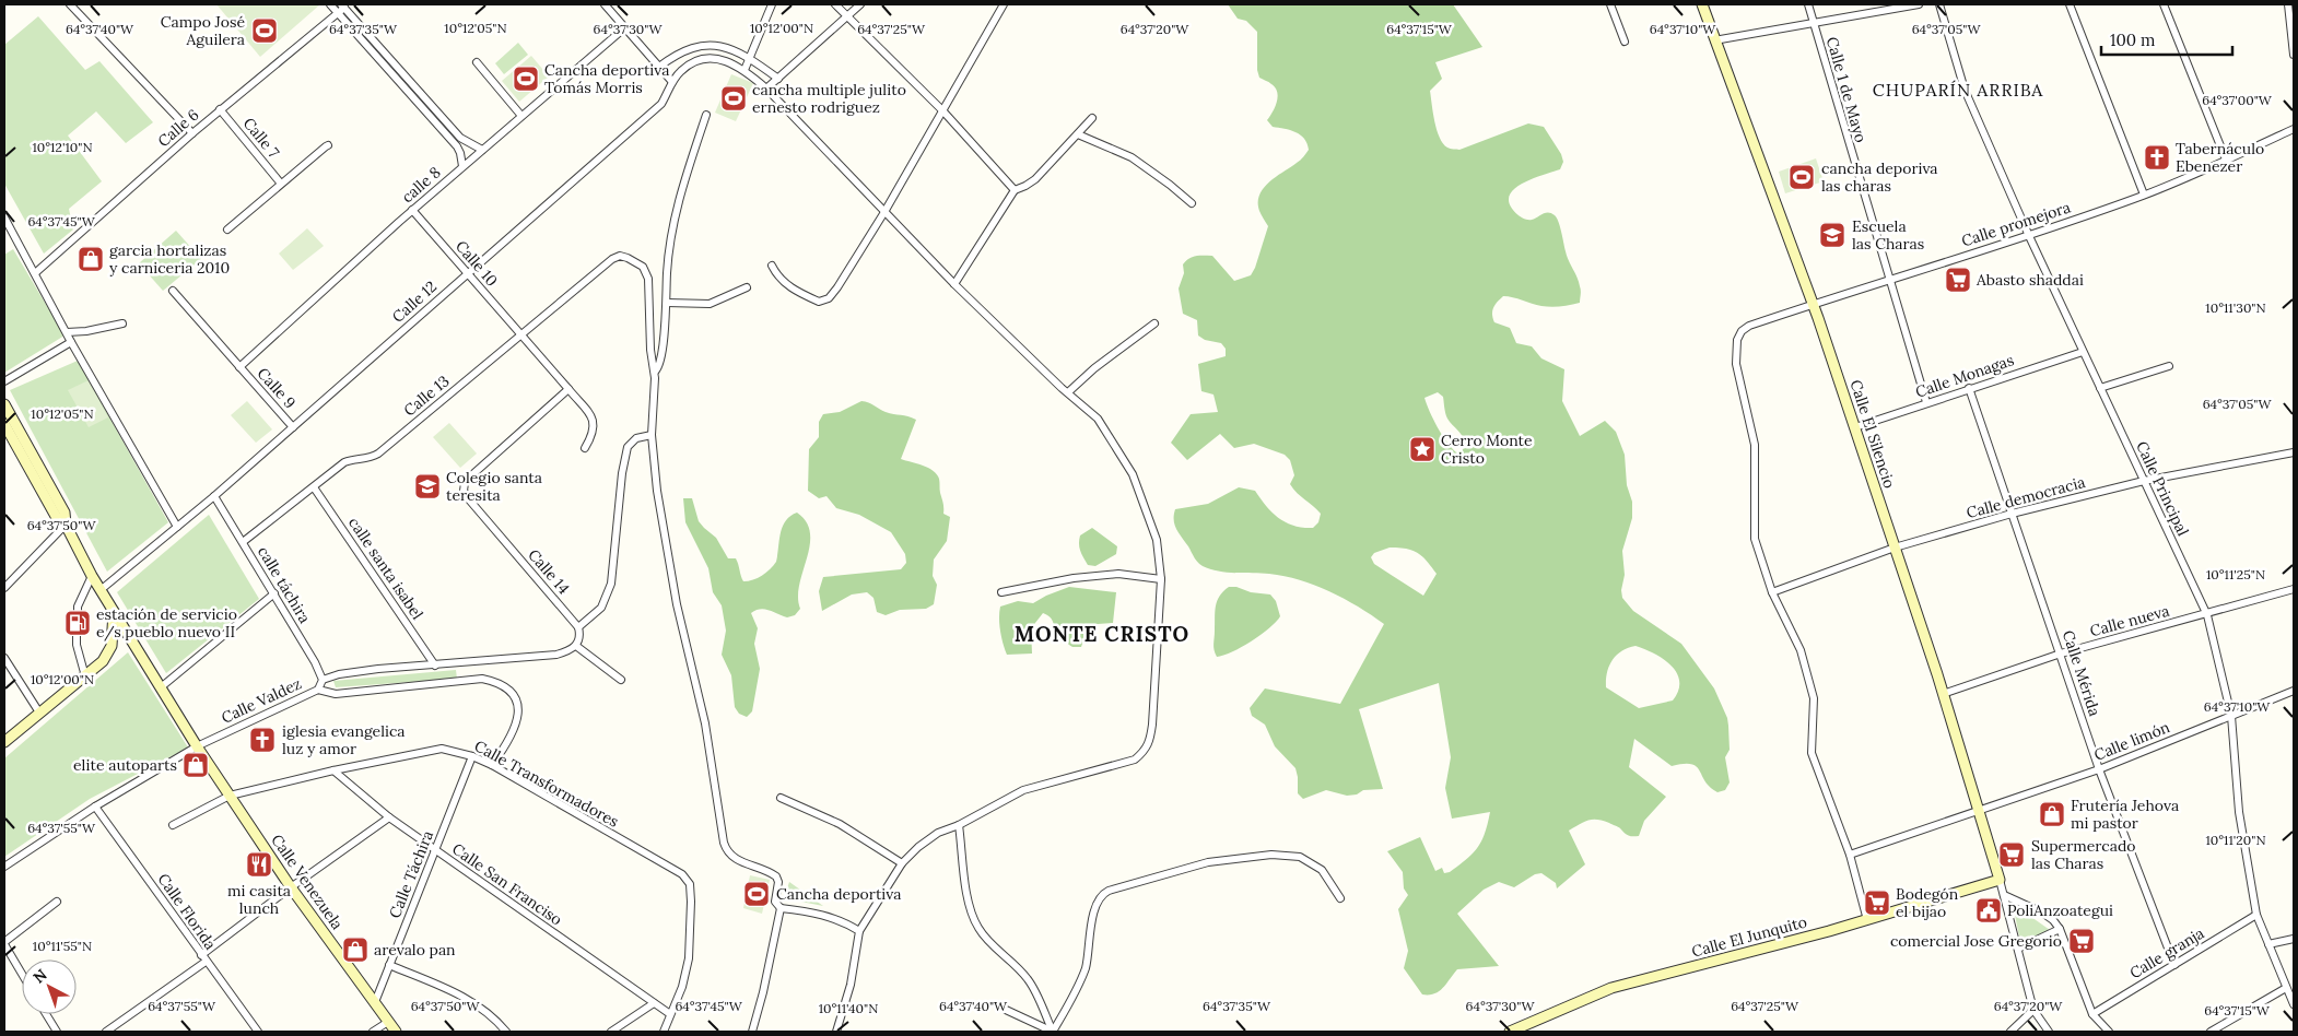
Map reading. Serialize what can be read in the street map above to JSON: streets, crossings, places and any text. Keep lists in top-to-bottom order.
{
  "streets": {
    "street": [
      "Calle 1 de Mayo",
      "Calle 6",
      "Calle 7",
      "calle 8",
      "Calle promejora",
      "Calle 10",
      "Calle 12",
      "Calle Monagas",
      "Calle 9",
      "Calle 13",
      "Calle El Silencio",
      "Calle Principal",
      "Calle democracia",
      "calle santa isabel",
      "Calle 14",
      "calle táchira",
      "Calle nueva",
      "Calle Mérida",
      "Calle Valdez",
      "Calle limón",
      "Calle Transformadores",
      "Calle Táchira",
      "Calle Venezuela",
      "Calle San Franciso",
      "Calle Florida",
      "Calle El Junquito",
      "Calle granja"
    ]
  },
  "crossings": [
    ["Calle 1 de Mayo", "Calle promejora"],
    ["Calle 1 de Mayo", "Calle Monagas"],
    ["Calle 6", "Calle 7"],
    ["calle 8", "Calle 10"],
    ["calle 8", "Calle 9"],
    ["Calle promejora", "Calle El Silencio"],
    ["Calle promejora", "Calle Principal"],
    ["Calle promejora", "Calle democracia"],
    ["Calle 10", "Calle 12"],
    ["Calle 10", "Calle 13"],
    ["Calle 12", "Calle 9"],
    ["Calle 12", "calle táchira"],
    ["Calle 12", "Calle Venezuela"],
    ["Calle Monagas", "Calle El Silencio"],
    ["Calle Monagas", "Calle Principal"],
    ["Calle Monagas", "Calle Mérida"],
    ["Calle 13", "calle santa isabel"],
    ["Calle 13", "calle táchira"],
    ["Calle El Silencio", "Calle democracia"],
    ["Calle El Silencio", "Calle nueva"],
    ["Calle El Silencio", "Calle limón"],
    ["Calle El Silencio", "Calle El Junquito"],
    ["Calle Principal", "Calle democracia"],
    ["Calle Principal", "Calle nueva"],
    ["Calle Principal", "Calle limón"],
    ["Calle Principal", "Calle granja"],
    ["Calle democracia", "Calle Mérida"],
    ["Calle nueva", "Calle Mérida"],
    ["Calle Mérida", "Calle limón"],
    ["Calle Mérida", "Calle granja"],
    ["Calle Valdez", "Calle Transformadores"],
    ["Calle Valdez", "Calle Venezuela"],
    ["Calle Valdez", "Calle Florida"],
    ["Calle Transformadores", "Calle Táchira"],
    ["Calle Transformadores", "Calle Venezuela"],
    ["Calle Transformadores", "Calle San Franciso"],
    ["Calle Táchira", "Calle Venezuela"],
    ["Calle Táchira", "Calle San Franciso"]
  ],
  "districts": ["CHUPARÍN ARRIBA", "MONTE CRISTO"],
  "places": {
    "sports": [
      "Campo José Aguilera",
      "Cancha deportiva Tomás Morris",
      "cancha multiple julito ernesto rodriguez",
      "cancha deporiva las charas",
      "Cancha deportiva"
    ],
    "church": ["Tabernáculo Ebenezer", "iglesia evangelica luz y amor"],
    "school or university": ["Escuela las Charas", "Colegio santa teresita"],
    "shop": [
      "garcia hortalizas y carniceria 2010",
      "elite autoparts",
      "Frutería Jehova mi pastor",
      "arevalo pan"
    ],
    "supermarket": [
      "Abasto shaddai",
      "Supermercado las Charas",
      "Bodegón el bijao",
      "comercial Jose Gregorio"
    ],
    "place": ["Cerro Monte Cristo"],
    "fuel station": ["estación de servicio e/s pueblo nuevo II"],
    "restaurant": ["mi casita lunch"],
    "public building": ["PoliAnzoategui"]
  },
  "scale_bar": "100 m",
  "north": "top left",
  "coordinates": [
    "10°12'05\"N",
    "10°12'00\"N",
    "64°37'40\"W",
    "64°37'15\"W",
    "64°37'35\"W",
    "64°37'30\"W",
    "64°37'25\"W",
    "64°37'20\"W",
    "64°37'10\"W",
    "64°37'05\"W",
    "64°37'00\"W",
    "10°12'10\"N",
    "64°37'45\"W",
    "10°11'30\"N",
    "64°37'50\"W",
    "10°11'25\"N",
    "64°37'55\"W",
    "10°11'20\"N",
    "10°11'55\"N",
    "10°11'40\"N"
  ]
}
